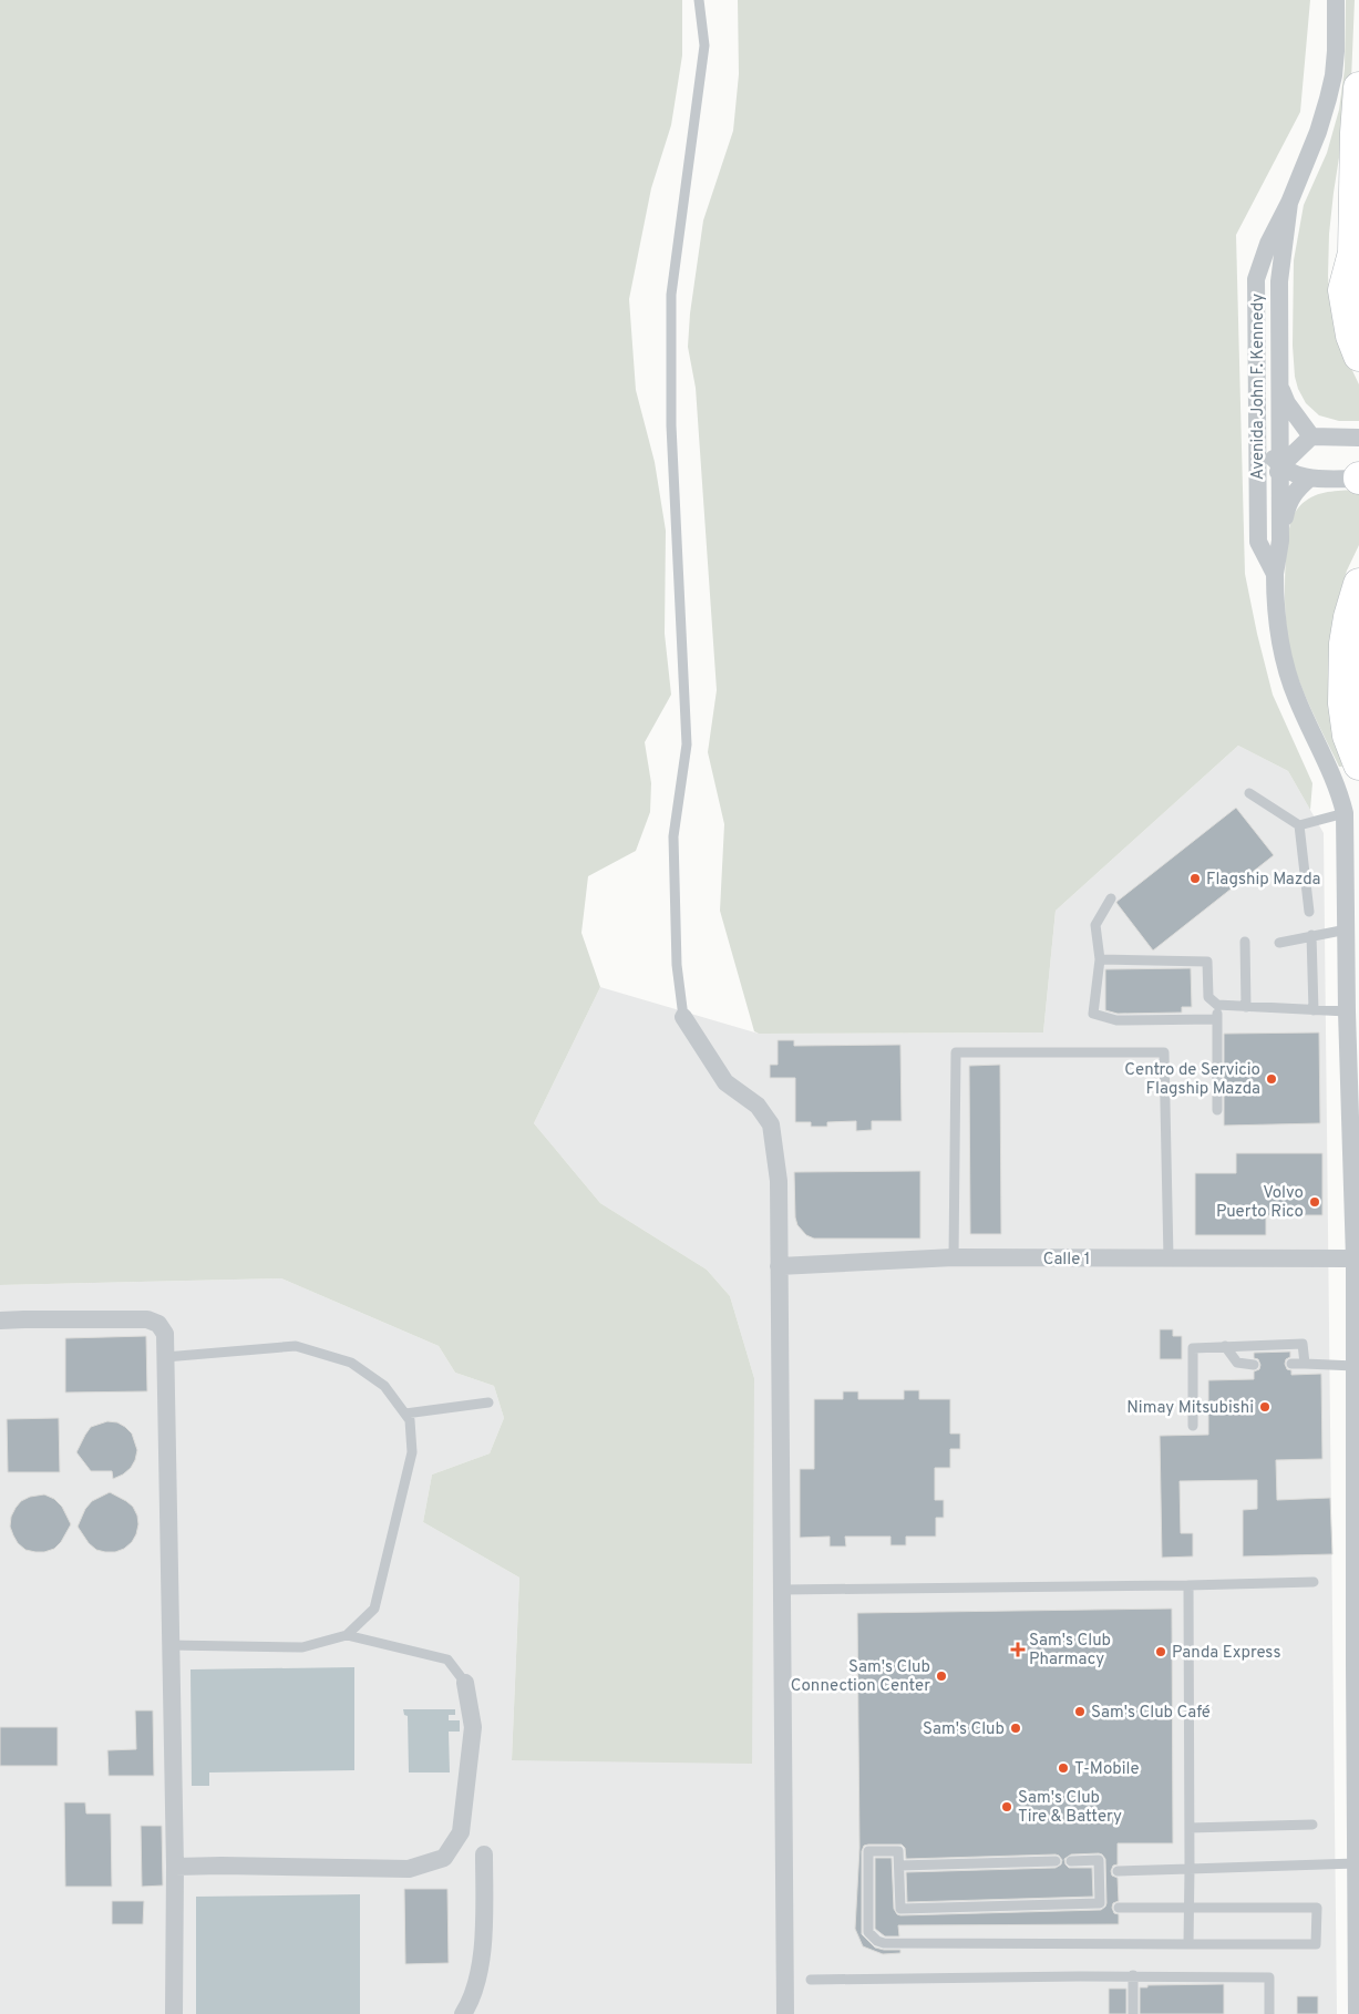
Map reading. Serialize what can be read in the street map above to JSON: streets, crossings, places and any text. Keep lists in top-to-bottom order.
{
  "streets": {
    "street": ["Avenida John F. Kennedy", "Calle 1"]
  },
  "crossings": [
    ["Avenida John F. Kennedy", "Calle 1"]
  ],
  "places": {
    "other": [
      "Flagship Mazda",
      "Centro de Servicio Flagship Mazda",
      "Volvo Puerto Rico",
      "Nimay Mitsubishi",
      "Panda Express",
      "Sam's Club Connection Center",
      "Sam's Club Café",
      "Sam's Club",
      "T-Mobile",
      "Sam's Club Tire & Battery"
    ],
    "health": ["Sam's Club Pharmacy"]
  }
}
